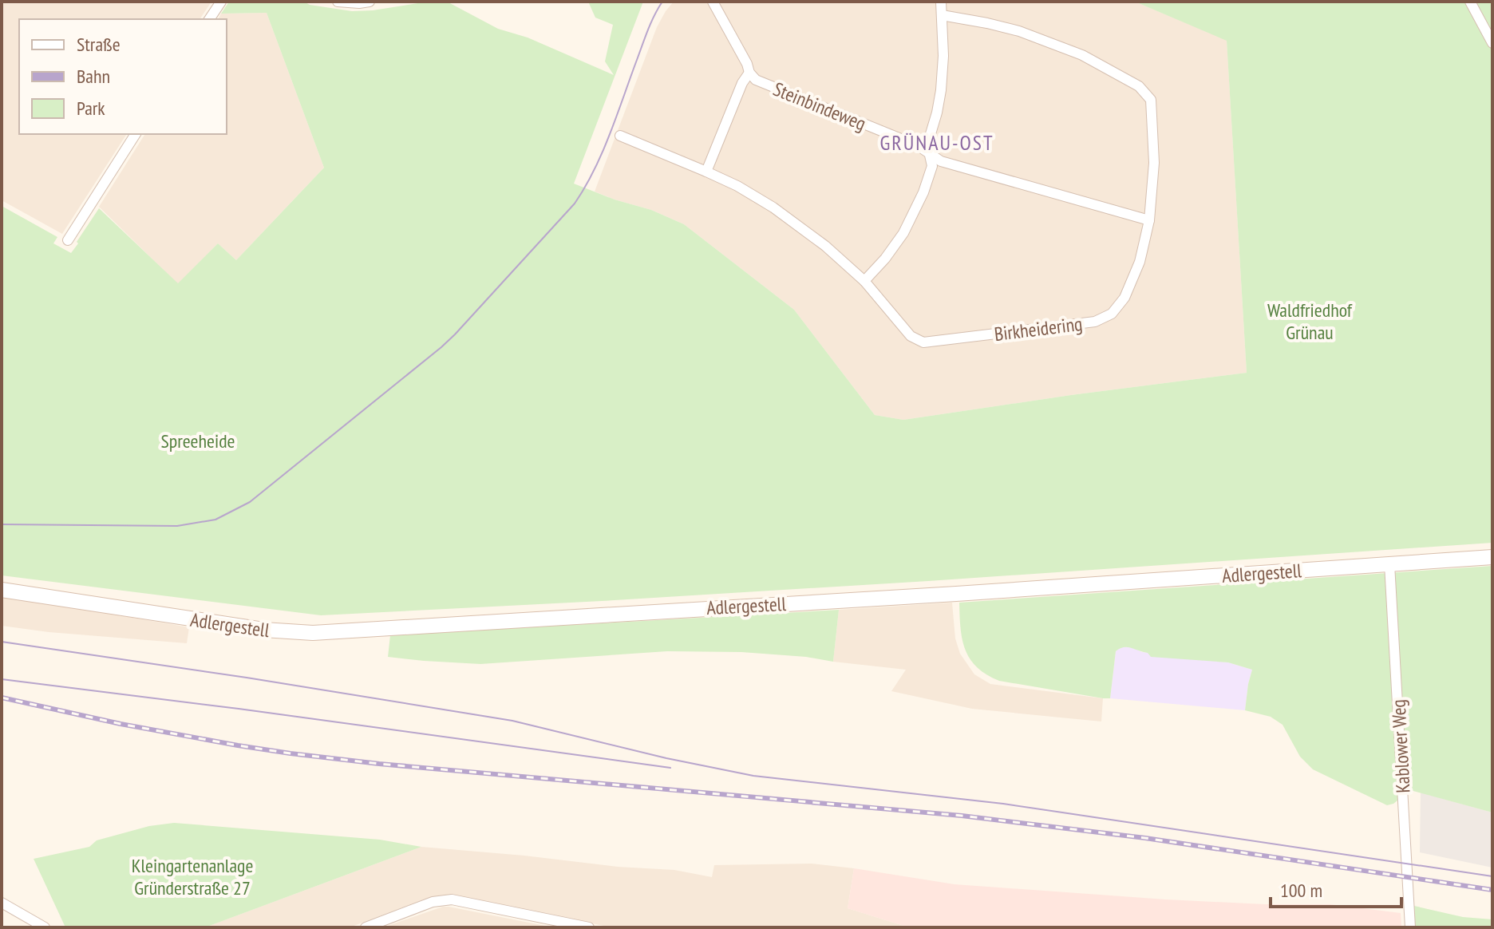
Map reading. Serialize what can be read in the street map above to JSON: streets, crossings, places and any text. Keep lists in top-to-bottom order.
{
  "streets": {
    "main road": ["Adlergestell"],
    "street": ["Steinbindeweg", "Birkheidering", "Kablower Weg"]
  },
  "crossings": [
    ["Steinbindeweg", "Birkheidering"],
    ["Adlergestell", "Kablower Weg"]
  ],
  "districts": ["GRÜNAU-OST"],
  "parks": ["Waldfriedhof Grünau", "Spreeheide", "Kleingartenanlage Gründerstraße 27"],
  "legend": ["Straße", "Bahn", "Park"],
  "scale_bar": "100 m"
}
